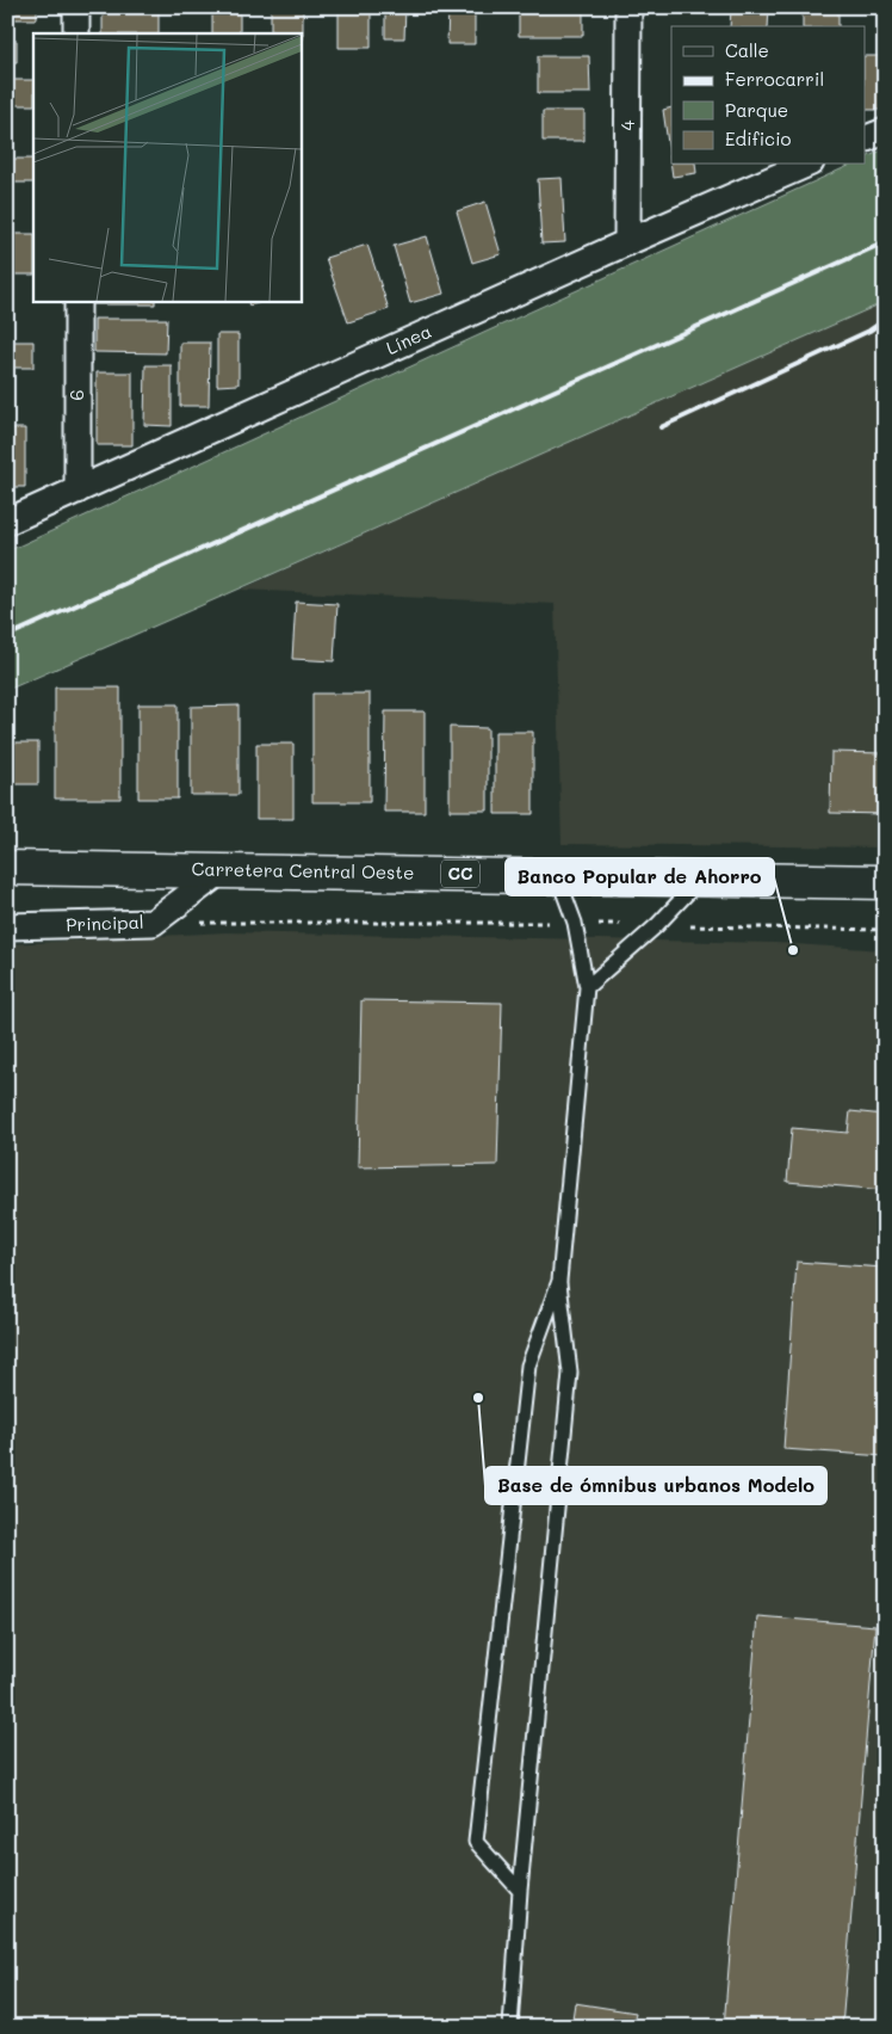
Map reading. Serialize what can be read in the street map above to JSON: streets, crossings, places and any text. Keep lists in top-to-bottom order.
{
  "streets": {
    "main road": ["Carretera Central Oeste", "CC"],
    "street": [
      "4",
      "Línea",
      "6",
      "Principal"
    ]
  },
  "crossings": [
    ["4", "Línea"],
    ["Línea", "6"],
    ["Carretera Central Oeste", "Principal"]
  ],
  "places": ["Banco Popular de Ahorro", "Base de ómnibus urbanos Modelo"],
  "legend": [
    "Calle",
    "Ferrocarril",
    "Parque",
    "Edificio"
  ]
}
